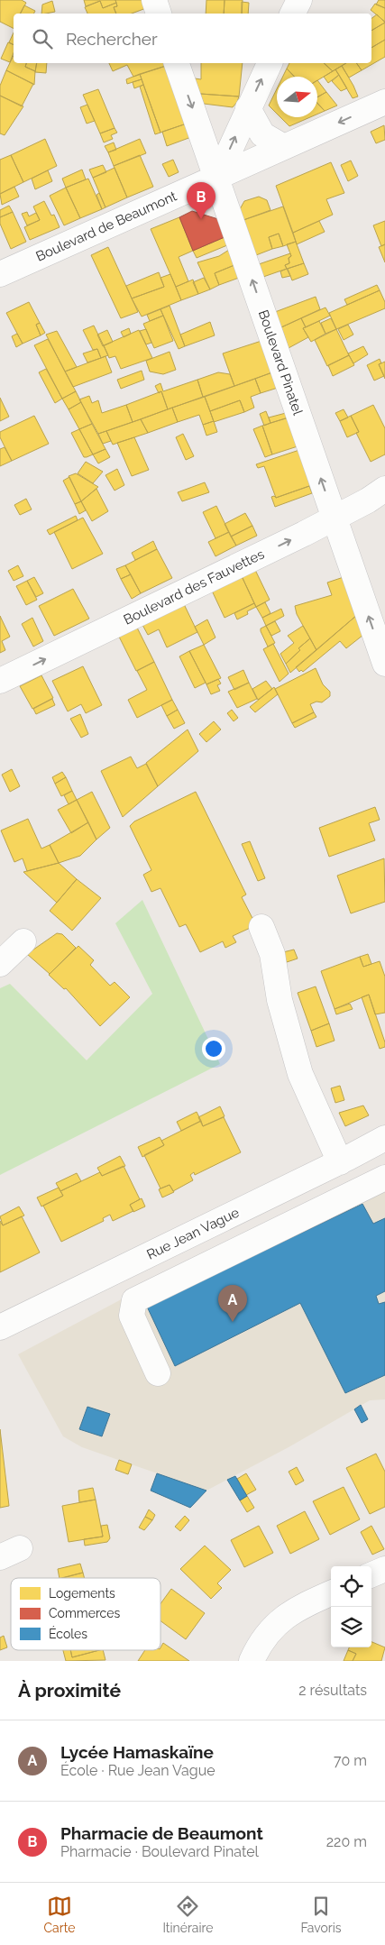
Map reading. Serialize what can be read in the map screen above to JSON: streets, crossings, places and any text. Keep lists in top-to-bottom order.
{
  "streets": {
    "street": [
      "Boulevard de Beaumont",
      "Boulevard Pinatel",
      "Boulevard des Fauvettes",
      "Rue Jean Vague"
    ]
  },
  "crossings": [
    ["Boulevard de Beaumont", "Boulevard Pinatel"],
    ["Boulevard Pinatel", "Boulevard des Fauvettes"]
  ],
  "one_way": ["Boulevard des Fauvettes"],
  "legend": ["Logements", "Commerces", "Écoles"],
  "north": "right",
  "page": {
    "search": "Rechercher",
    "pins": ["B", "A"],
    "heading": ["À proximité", "2 résultats"],
    "list": [
      {
        "mark": "A",
        "name": "Lycée Hamaskaïne",
        "note": "École · Rue Jean Vague",
        "value": "70 m"
      },
      {
        "mark": "B",
        "name": "Pharmacie de Beaumont",
        "note": "Pharmacie · Boulevard Pinatel",
        "value": "220 m"
      }
    ],
    "nav": ["Carte", "Itinéraire", "Favoris"]
  }
}
